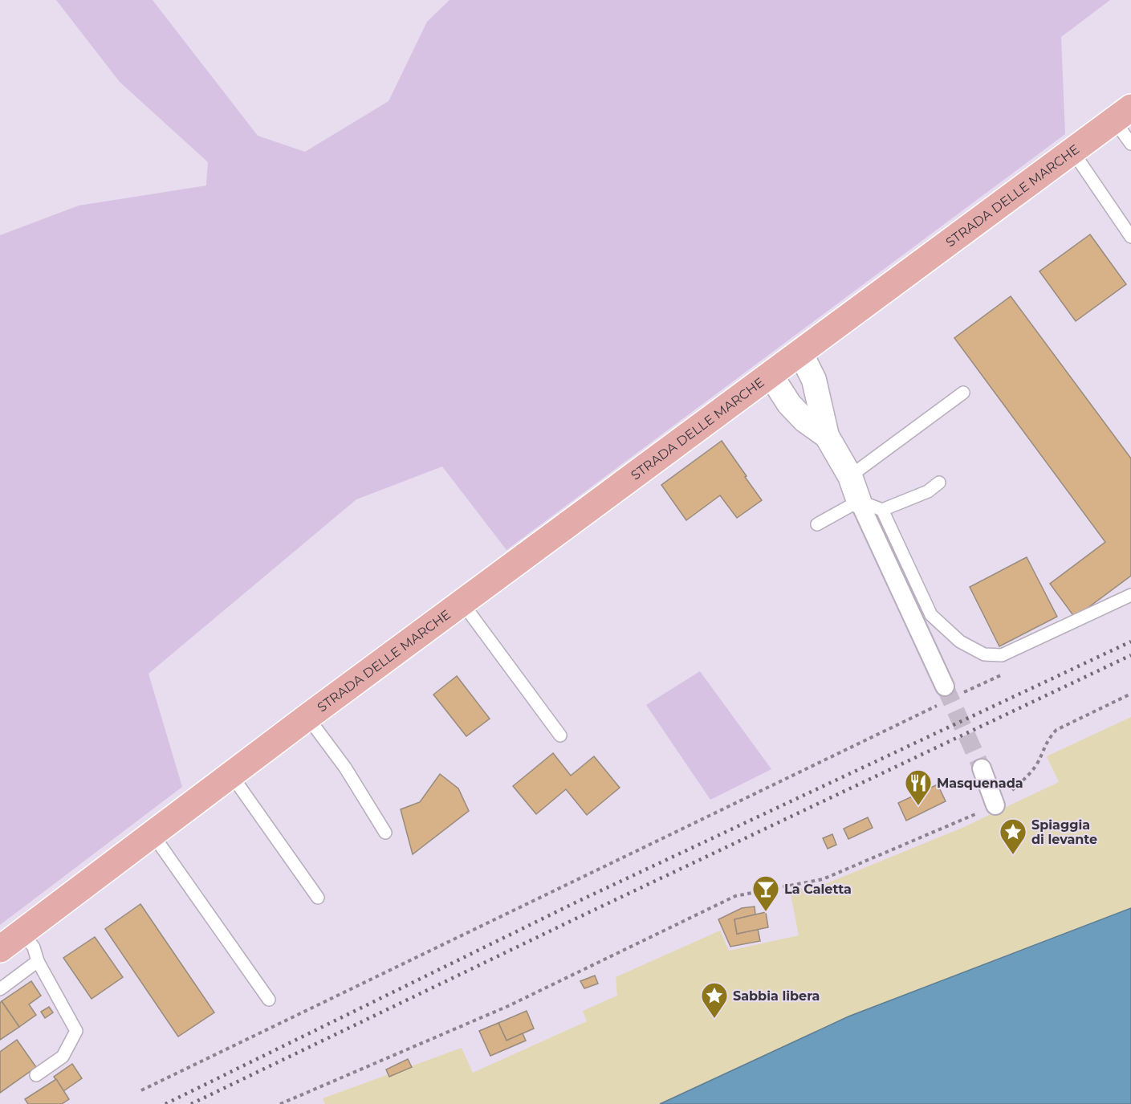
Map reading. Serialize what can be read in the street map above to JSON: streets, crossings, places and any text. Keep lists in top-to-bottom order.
{
  "streets": {
    "main road": ["STRADA DELLE MARCHE"]
  },
  "places": {
    "restaurant": ["Masquenada"],
    "place": ["Spiaggia di levante", "Sabbia libera"],
    "bar": ["La Caletta"]
  }
}
